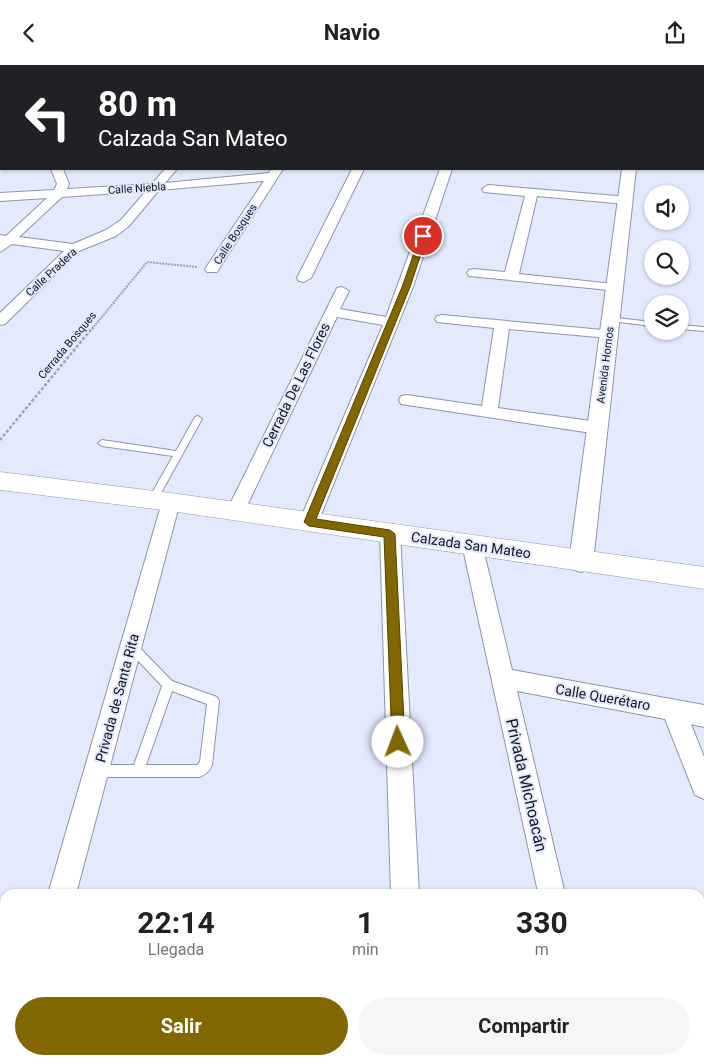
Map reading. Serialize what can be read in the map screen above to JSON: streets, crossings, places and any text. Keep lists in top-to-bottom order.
{
  "streets": {
    "main road": ["Calzada San Mateo"],
    "street": [
      "Calle Niebla",
      "Calle Bosques",
      "Calle Pradera",
      "Avenida Hornos",
      "Cerrada De Las Flores",
      "Calle Querétaro",
      "Privada de Santa Rita",
      "Privada Michoacán"
    ],
    "path": ["Cerrada Bosques"]
  },
  "crossings": [
    ["Calle Niebla", "Calle Bosques"],
    ["Calle Niebla", "Calle Pradera"],
    ["Calle Bosques", "Cerrada Bosques"],
    ["Avenida Hornos", "Calzada San Mateo"],
    ["Cerrada De Las Flores", "Calzada San Mateo"],
    ["Calzada San Mateo", "Privada de Santa Rita"],
    ["Calzada San Mateo", "Privada Michoacán"],
    ["Calle Querétaro", "Privada Michoacán"]
  ],
  "page": {
    "header": "Navio",
    "turn": ["80 m", "Calzada San Mateo"],
    "eta": [
      "22:14",
      "Llegada",
      "1",
      "min",
      "330",
      "m"
    ],
    "buttons": ["Salir", "Compartir"]
  }
}
